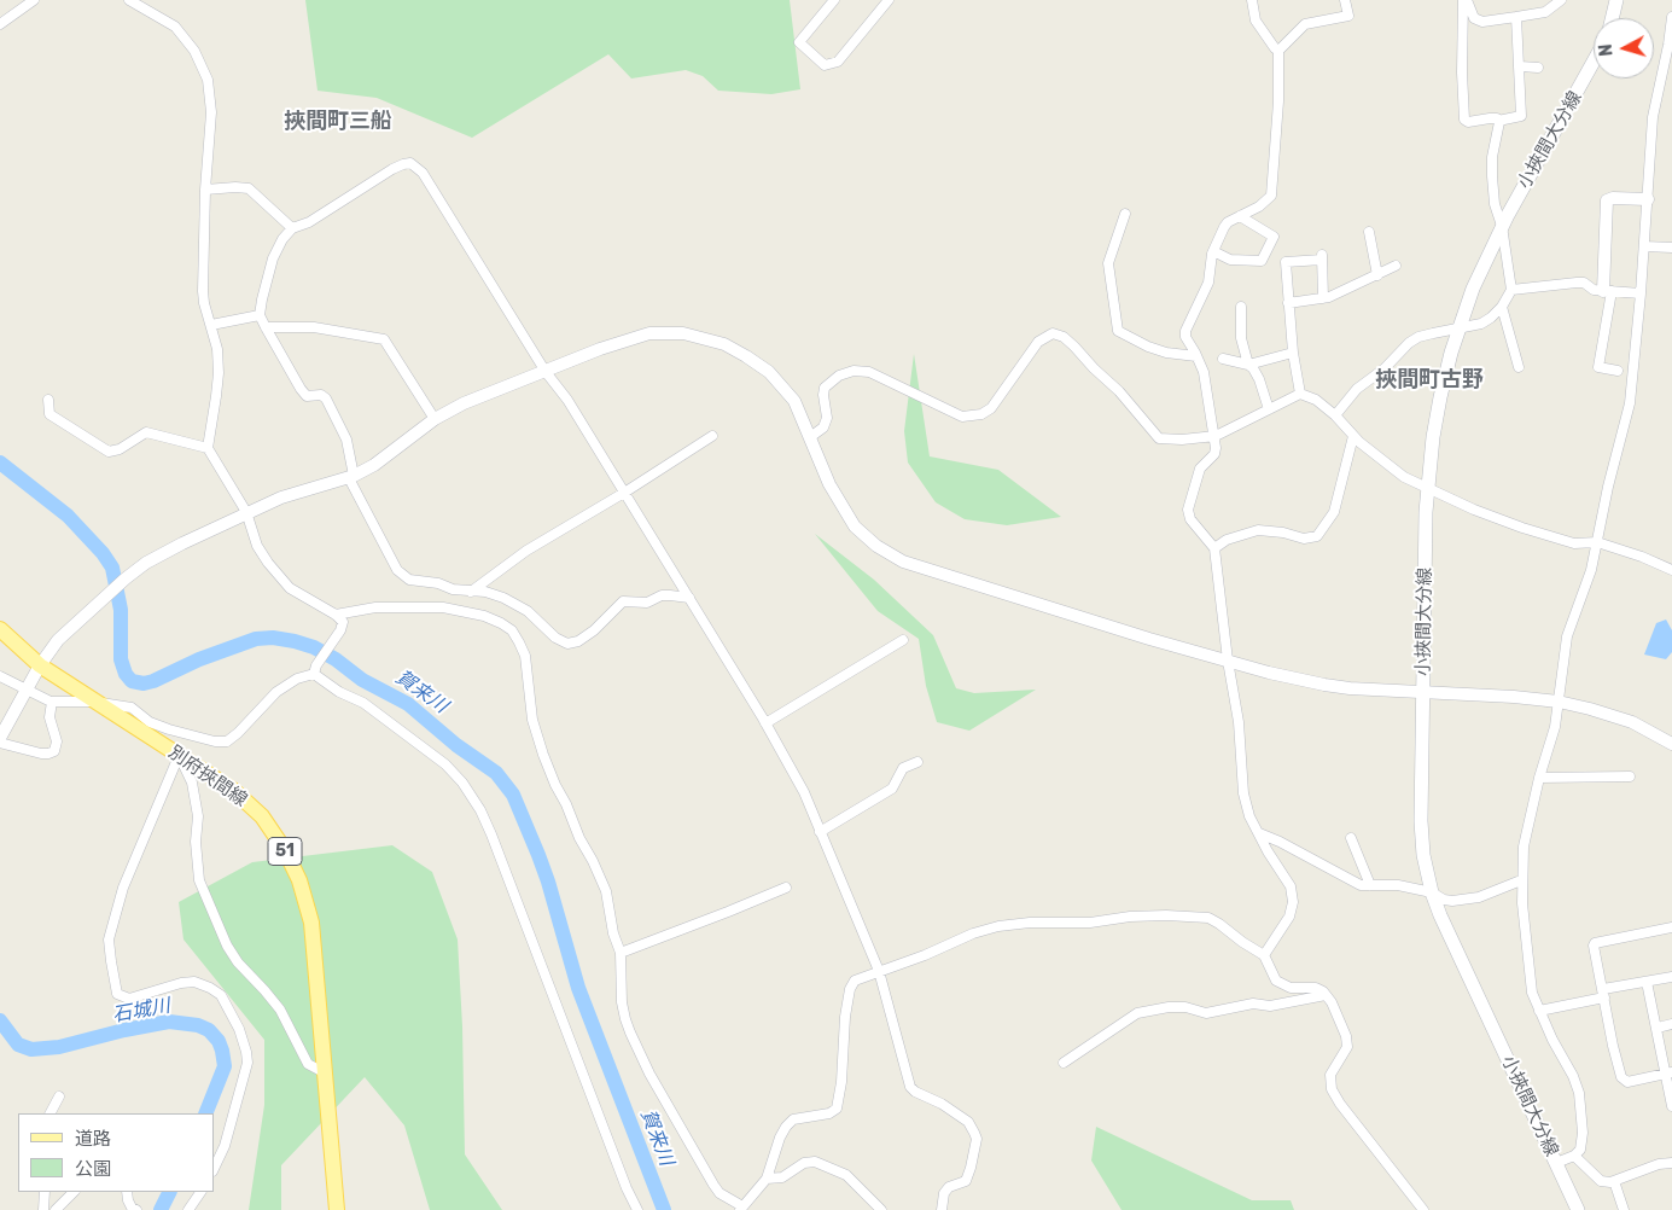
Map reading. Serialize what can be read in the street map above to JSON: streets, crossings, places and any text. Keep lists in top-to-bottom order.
{
  "streets": {
    "main road": ["小挾間大分線", "別府挾間線", "51"]
  },
  "districts": ["挾間町三船", "挾間町古野"],
  "water": ["賀来川", "石城川"],
  "legend": ["道路", "公園"],
  "north": "left"
}
